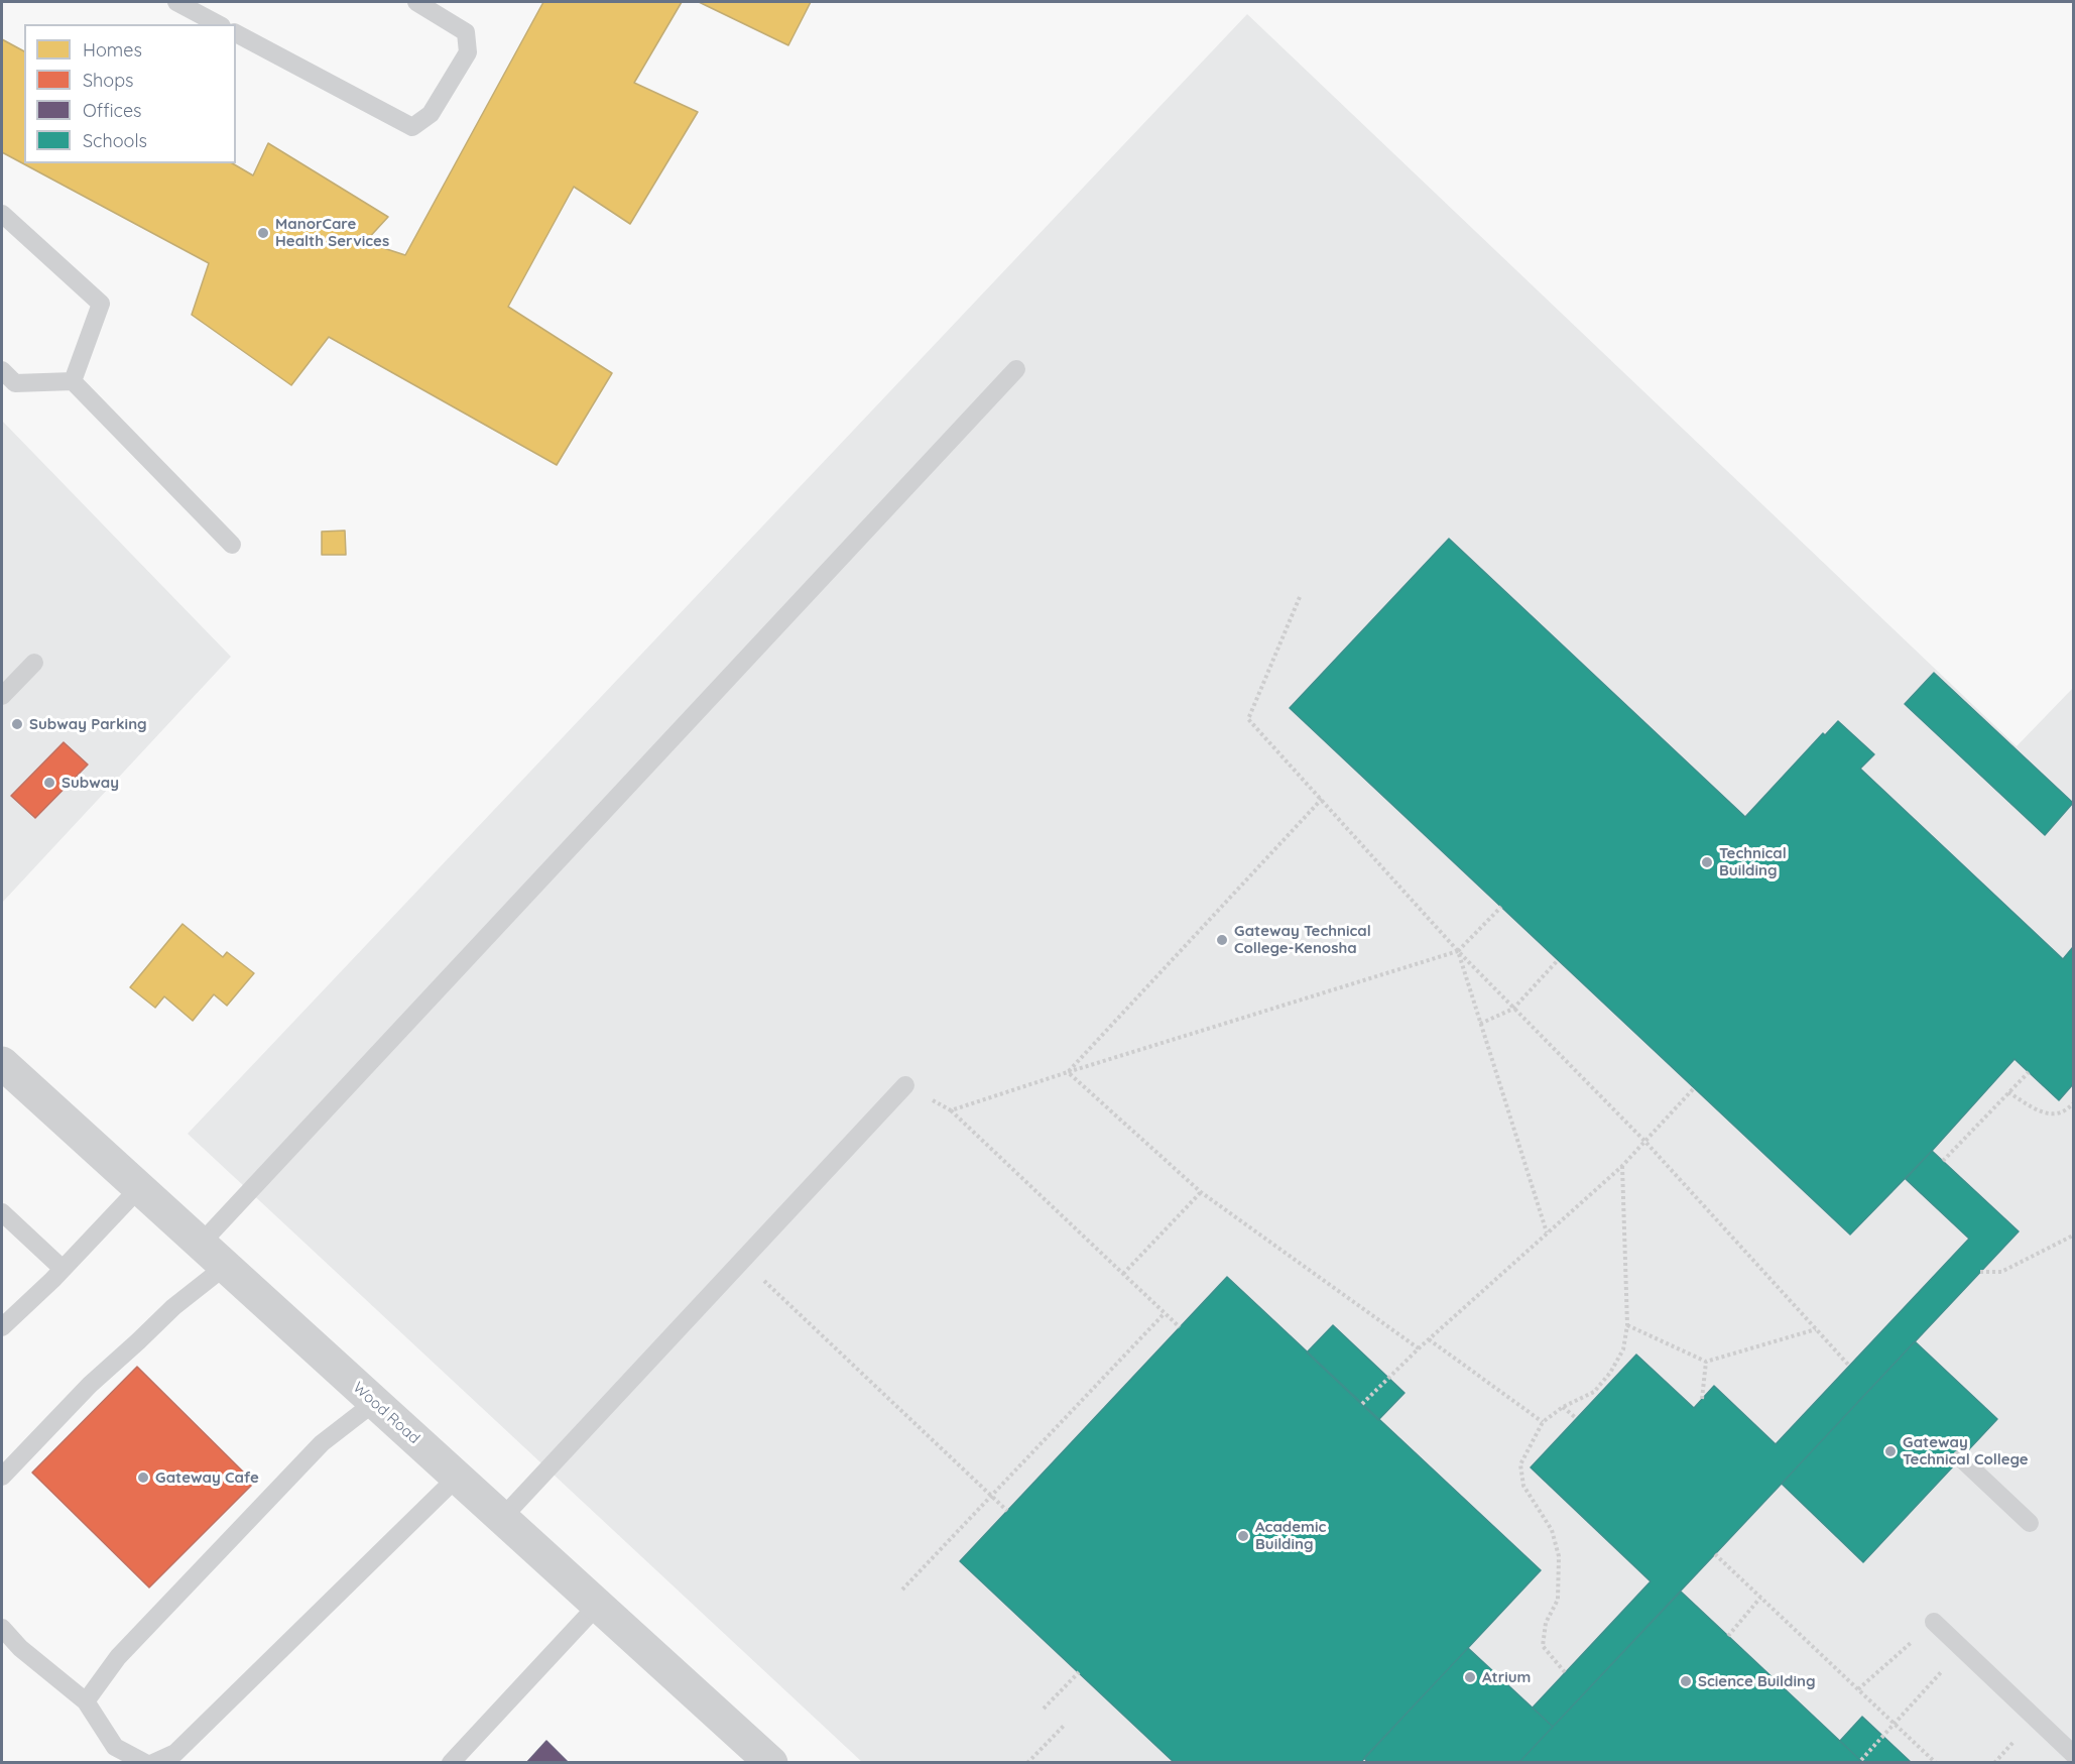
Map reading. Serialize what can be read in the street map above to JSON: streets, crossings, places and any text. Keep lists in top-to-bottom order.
{
  "streets": {
    "street": ["Wood Road"]
  },
  "places": [
    "ManorCare Health Services",
    "Subway Parking",
    "Subway",
    "Technical Building",
    "Gateway Technical College-Kenosha",
    "Gateway Technical College",
    "Gateway Cafe",
    "Academic Building",
    "Atrium",
    "Science Building"
  ],
  "legend": [
    "Homes",
    "Shops",
    "Offices",
    "Schools"
  ]
}
